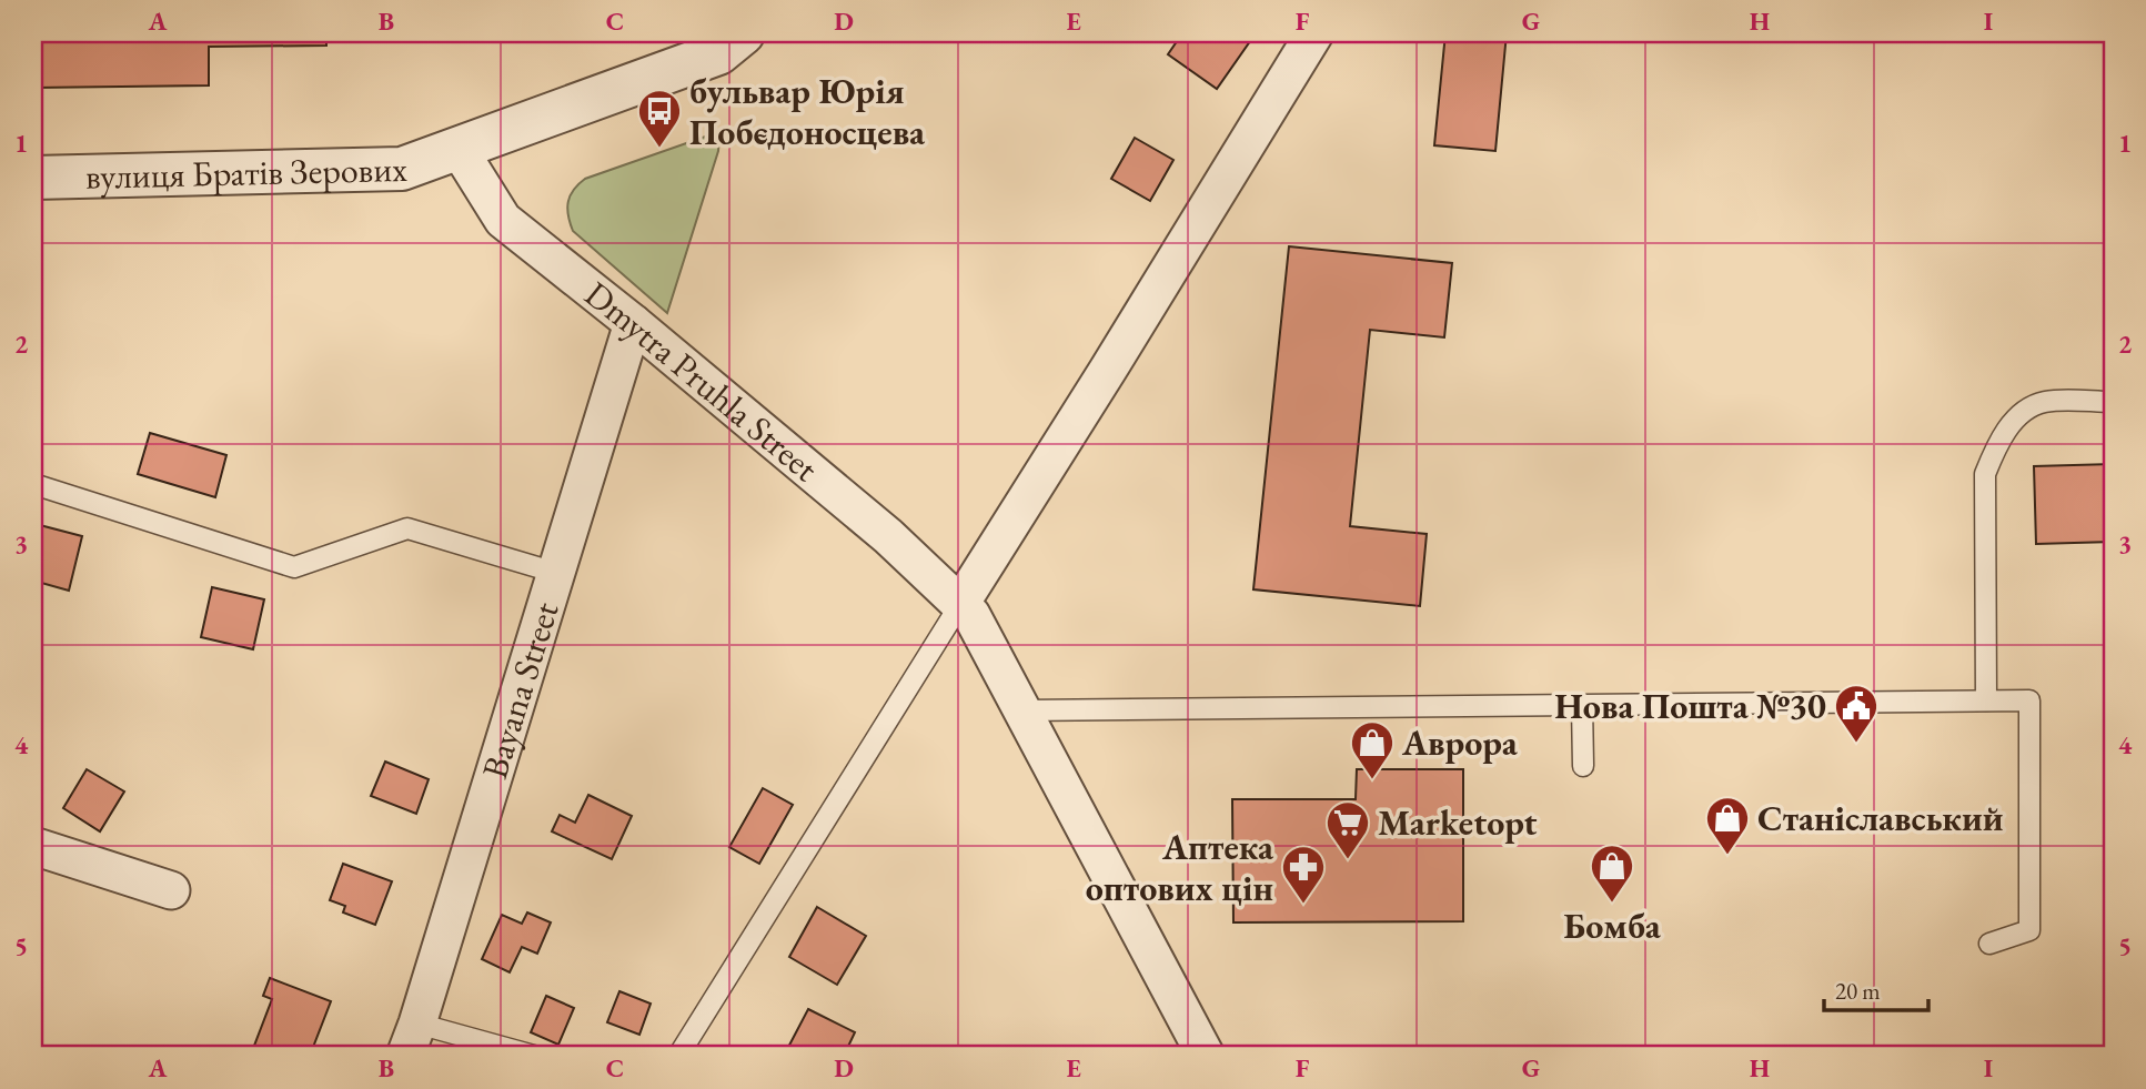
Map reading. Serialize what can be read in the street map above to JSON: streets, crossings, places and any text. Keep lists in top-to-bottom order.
{
  "streets": {
    "street": ["вулиця Братів Зерових", "Dmytra Pruhla Street", "Bayana Street"]
  },
  "crossings": [
    ["вулиця Братів Зерових", "Dmytra Pruhla Street"],
    ["Dmytra Pruhla Street", "Bayana Street"]
  ],
  "places": {
    "bus stop": ["бульвар Юрія Побєдоносцева"],
    "public building": ["Нова Пошта №30"],
    "shop": ["Аврора", "Станіславський", "Бомба"],
    "supermarket": ["Marketopt"],
    "pharmacy": ["Аптека оптових цін"]
  },
  "scale_bar": "20 m",
  "grid": {
    "columns": [
      "A",
      "B",
      "C",
      "D",
      "E",
      "F",
      "G",
      "H",
      "I"
    ],
    "rows": [
      "1",
      "2",
      "3",
      "4",
      "5"
    ]
  }
}
